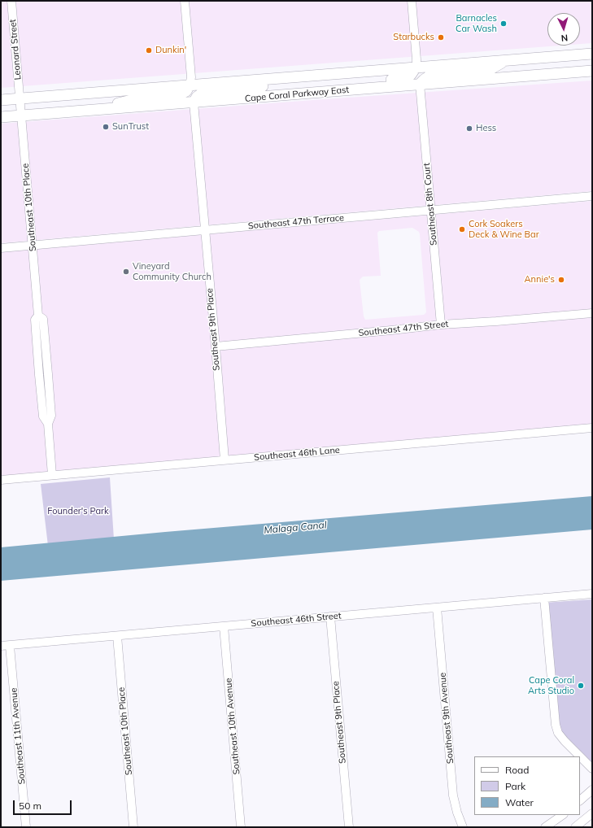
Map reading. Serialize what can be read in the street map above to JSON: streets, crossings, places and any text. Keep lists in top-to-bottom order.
{
  "streets": {
    "main road": ["Cape Coral Parkway East"],
    "street": [
      "Leonard Street",
      "Southeast 8th Court",
      "Southeast 10th Place",
      "Southeast 47th Terrace",
      "Southeast 47th Street",
      "Southeast 9th Place",
      "Southeast 46th Lane",
      "Southeast 46th Street",
      "Southeast 9th Avenue",
      "Southeast 10th Avenue",
      "Southeast 11th Avenue"
    ]
  },
  "crossings": [
    ["Leonard Street", "Cape Coral Parkway East"],
    ["Leonard Street", "Southeast 10th Place"],
    ["Cape Coral Parkway East", "Southeast 8th Court"],
    ["Cape Coral Parkway East", "Southeast 10th Place"],
    ["Cape Coral Parkway East", "Southeast 9th Place"],
    ["Southeast 8th Court", "Southeast 47th Terrace"],
    ["Southeast 8th Court", "Southeast 47th Street"],
    ["Southeast 10th Place", "Southeast 47th Terrace"],
    ["Southeast 10th Place", "Southeast 46th Lane"],
    ["Southeast 10th Place", "Southeast 46th Street"],
    ["Southeast 47th Terrace", "Southeast 9th Place"],
    ["Southeast 47th Street", "Southeast 9th Place"],
    ["Southeast 9th Place", "Southeast 46th Lane"],
    ["Southeast 9th Place", "Southeast 46th Street"],
    ["Southeast 46th Street", "Southeast 9th Avenue"],
    ["Southeast 46th Street", "Southeast 10th Avenue"],
    ["Southeast 46th Street", "Southeast 11th Avenue"]
  ],
  "water": ["Malaga Canal"],
  "parks": ["Founder's Park"],
  "places": [
    "Barnacles Car Wash",
    "Starbucks",
    "Dunkin'",
    "SunTrust",
    "Hess",
    "Cork Soakers Deck & Wine Bar",
    "Vineyard Community Church",
    "Annie's",
    "Cape Coral Arts Studio"
  ],
  "legend": ["Road", "Park", "Water"],
  "scale_bar": "50 m",
  "north": "bottom"
}
